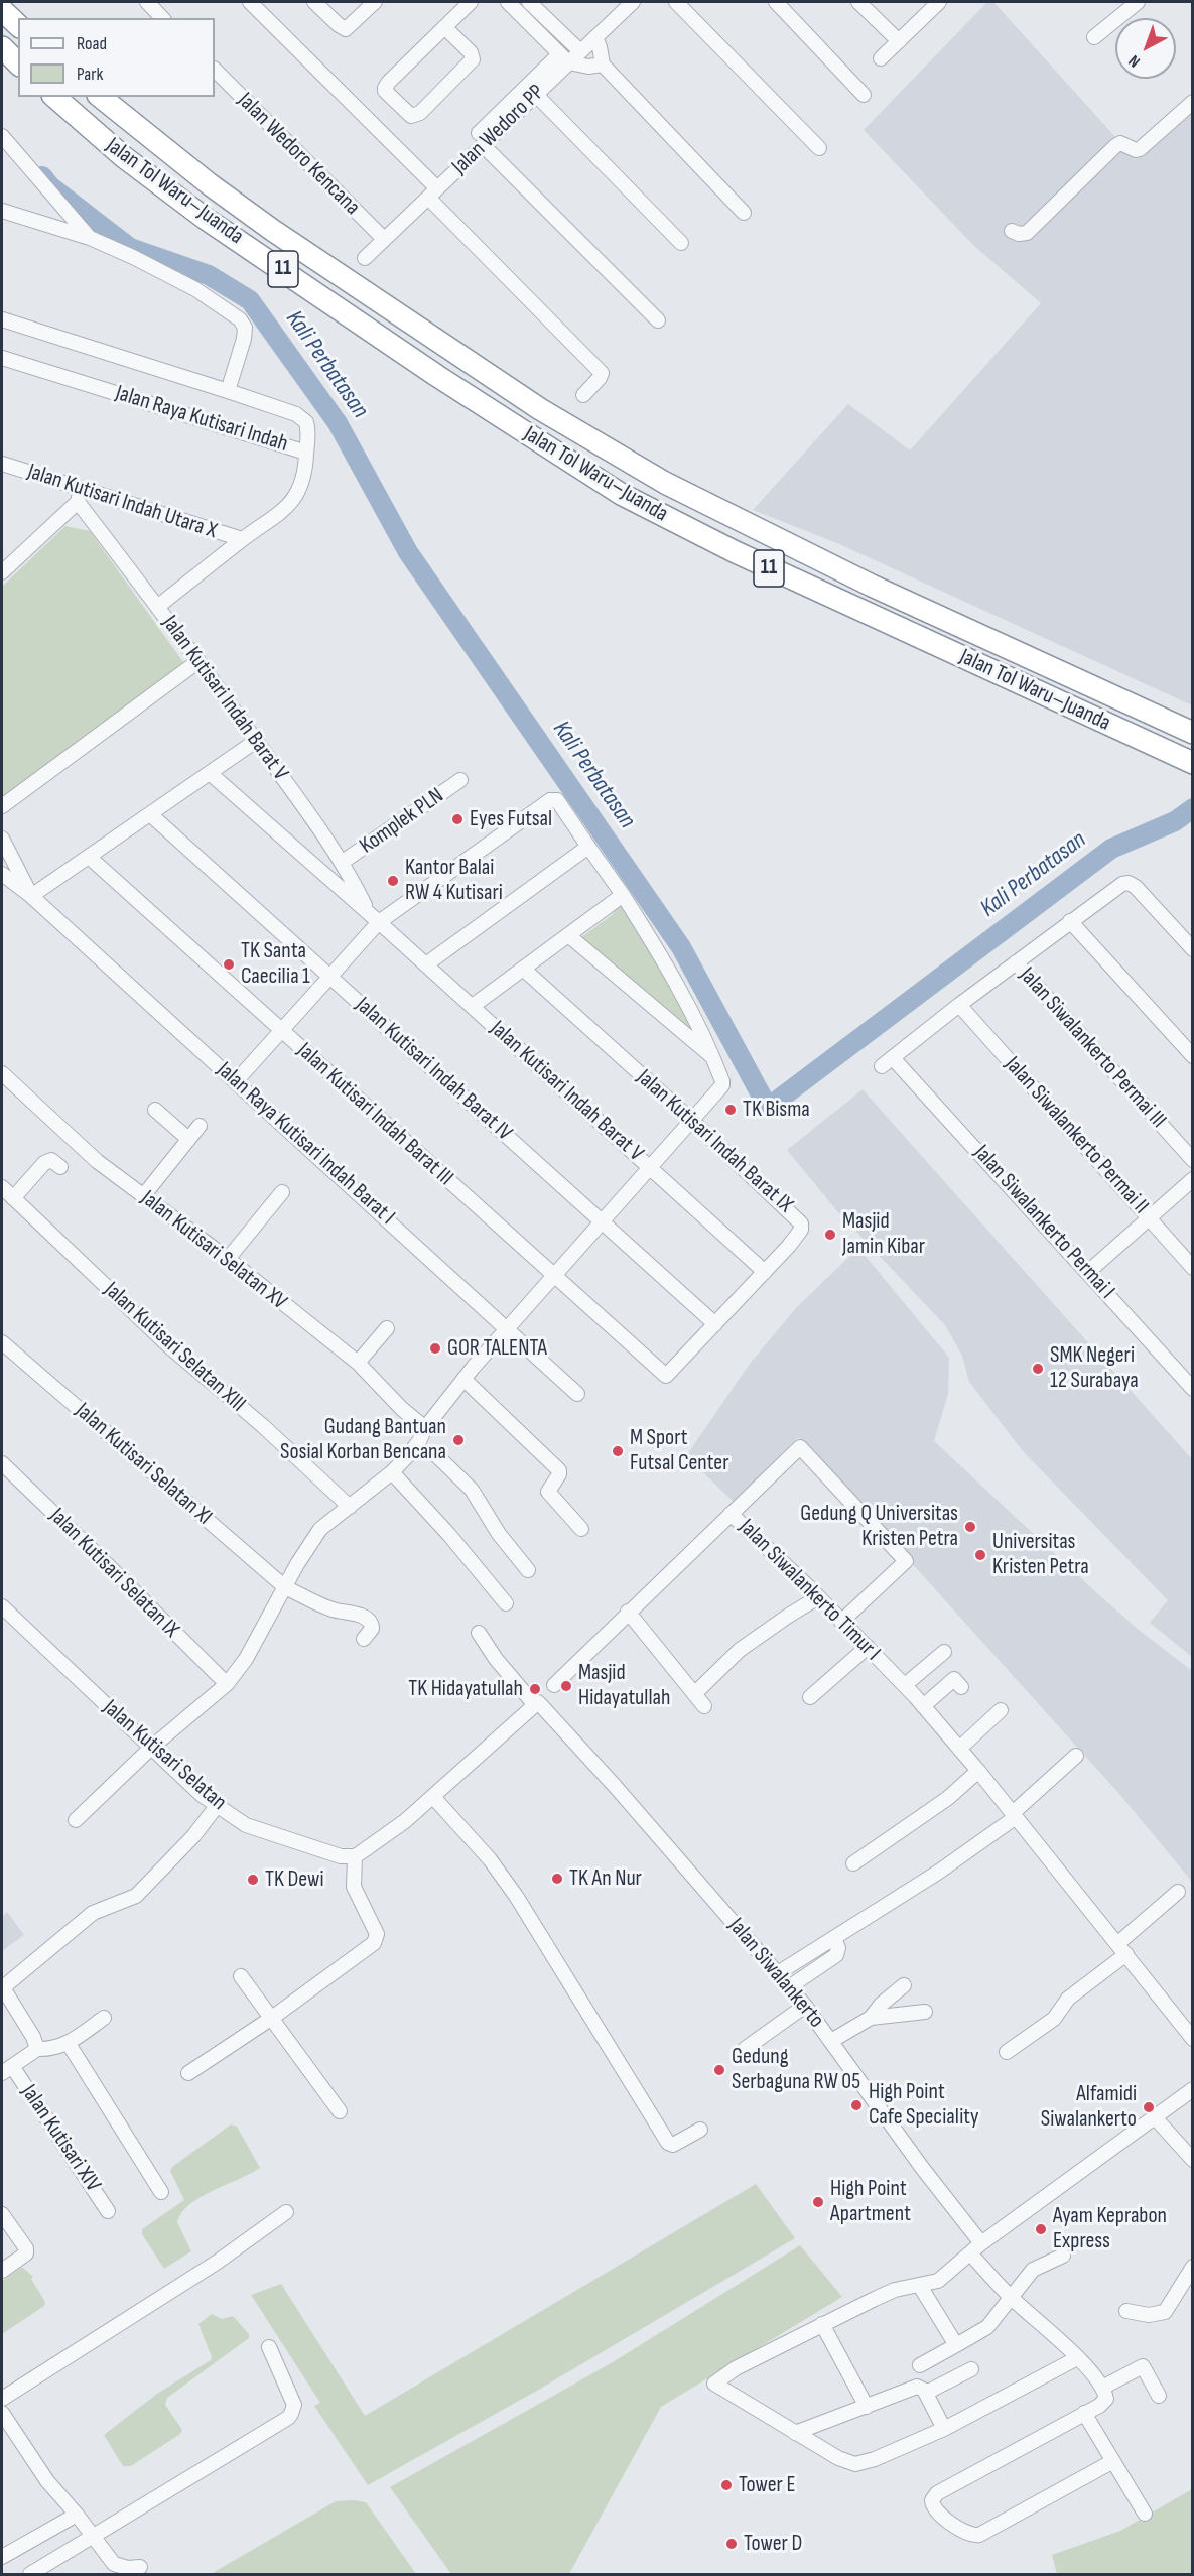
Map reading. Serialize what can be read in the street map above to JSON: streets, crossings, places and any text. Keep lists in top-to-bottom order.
{
  "streets": {
    "highway": ["Jalan Tol Waru–Juanda", "11"],
    "street": [
      "Jalan Wedoro PP",
      "Jalan Wedoro Kencana",
      "Jalan Raya Kutisari Indah",
      "Jalan Kutisari Indah Utara X",
      "Jalan Kutisari Indah Barat V",
      "Komplek PLN",
      "Jalan Siwalankerto Permai III",
      "Jalan Kutisari Indah Barat IV",
      "Jalan Kutisari Indah Barat III",
      "Jalan Siwalankerto Permai II",
      "Jalan Kutisari Indah Barat IX",
      "Jalan Raya Kutisari Indah Barat I",
      "Jalan Siwalankerto Permai I",
      "Jalan Kutisari Selatan XV",
      "Jalan Kutisari Selatan XIII",
      "Jalan Kutisari Selatan XI",
      "Jalan Kutisari Selatan IX",
      "Jalan Siwalankerto Timur I",
      "Jalan Kutisari Selatan",
      "Jalan Siwalankerto",
      "Jalan Kutisari XIV"
    ]
  },
  "crossings": [
    ["Jalan Wedoro PP", "Jalan Wedoro Kencana"],
    ["Jalan Kutisari Indah Utara X", "Jalan Kutisari Indah Barat V"],
    ["Jalan Kutisari Indah Barat V", "Komplek PLN"],
    ["Jalan Kutisari Indah Barat V", "Jalan Kutisari Indah Barat IX"],
    ["Jalan Kutisari Indah Barat IV", "Jalan Kutisari Indah Barat IX"],
    ["Jalan Kutisari Indah Barat III", "Jalan Kutisari Indah Barat IX"],
    ["Jalan Siwalankerto Permai II", "Jalan Siwalankerto Permai I"],
    ["Jalan Siwalankerto Timur I", "Jalan Siwalankerto"]
  ],
  "water": ["Kali Perbatasan"],
  "places": [
    "Eyes Futsal",
    "Kantor Balai RW 4 Kutisari",
    "TK Santa Caecilia 1",
    "TK Bisma",
    "Masjid Jamin Kibar",
    "GOR TALENTA",
    "SMK Negeri 12 Surabaya",
    "Gudang Bantuan Sosial Korban Bencana",
    "M Sport Futsal Center",
    "Gedung Q Universitas Kristen Petra",
    "Universitas Kristen Petra",
    "Masjid Hidayatullah",
    "TK Hidayatullah",
    "TK An Nur",
    "TK Dewi",
    "Gedung Serbaguna RW 05",
    "High Point Cafe Speciality",
    "Alfamidi Siwalankerto",
    "High Point Apartment",
    "Ayam Keprabon Express",
    "Tower E",
    "Tower D"
  ],
  "legend": ["Road", "Park"],
  "north": "bottom left"
}
